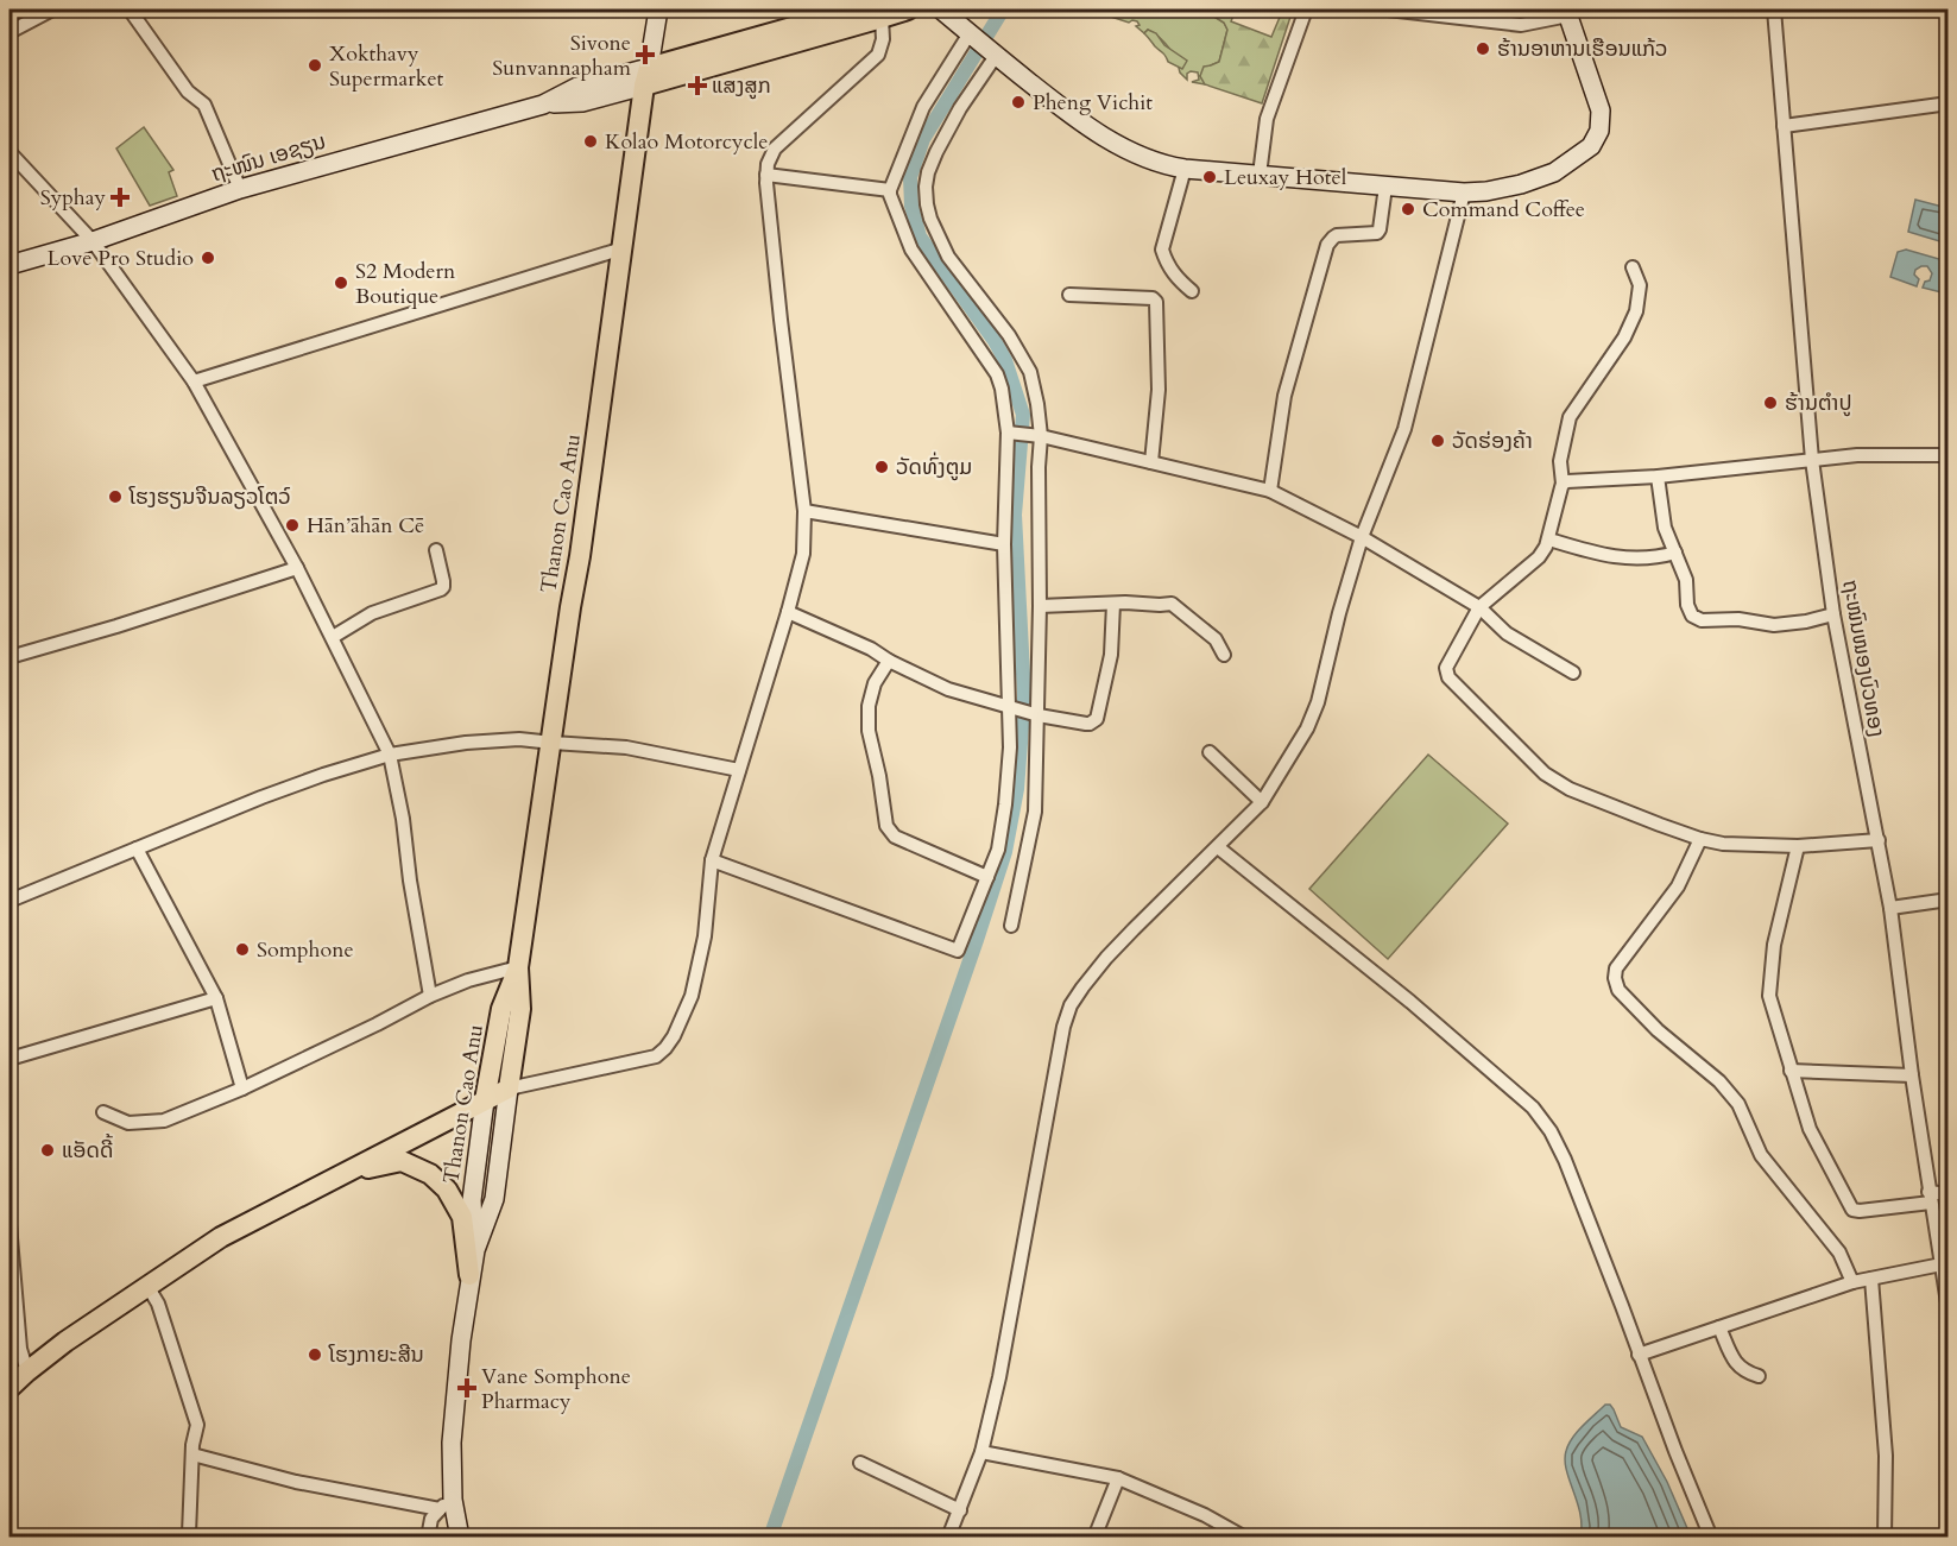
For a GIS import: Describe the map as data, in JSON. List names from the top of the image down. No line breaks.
{"streets":{"main road":["ຖະໜົນ ເອຊຽນ","Thanon Cao Anu"],"street":["ຖະໜົນໜອງບົວທອງ"]},"crossings":[["ຖະໜົນ ເອຊຽນ","Thanon Cao Anu"]],"places":{"other":["ຮ້ານອາຫານເຮືອນແກ້ວ","Xokthavy Supermarket","Pheng Vichit","Kolao Motorcycle","Leuxay Hotel","Command Coffee","Love Pro Studio","S2 Modern Boutique","ຮ້ານຕຳປູ","ວັດຮ່ອງຄ້າ","ວັດທົ່ງຕູມ","ໂຮງຮຽນຈີນລຽວໂຕວ໌","Hān’āhān Cē","Somphone","ແອັດດີ້","ໂຮງກາຍະສີນ"],"health":["Sivone Sunvannapham","ແສງສູກ","Syphay","Vane Somphone Pharmacy"]}}
